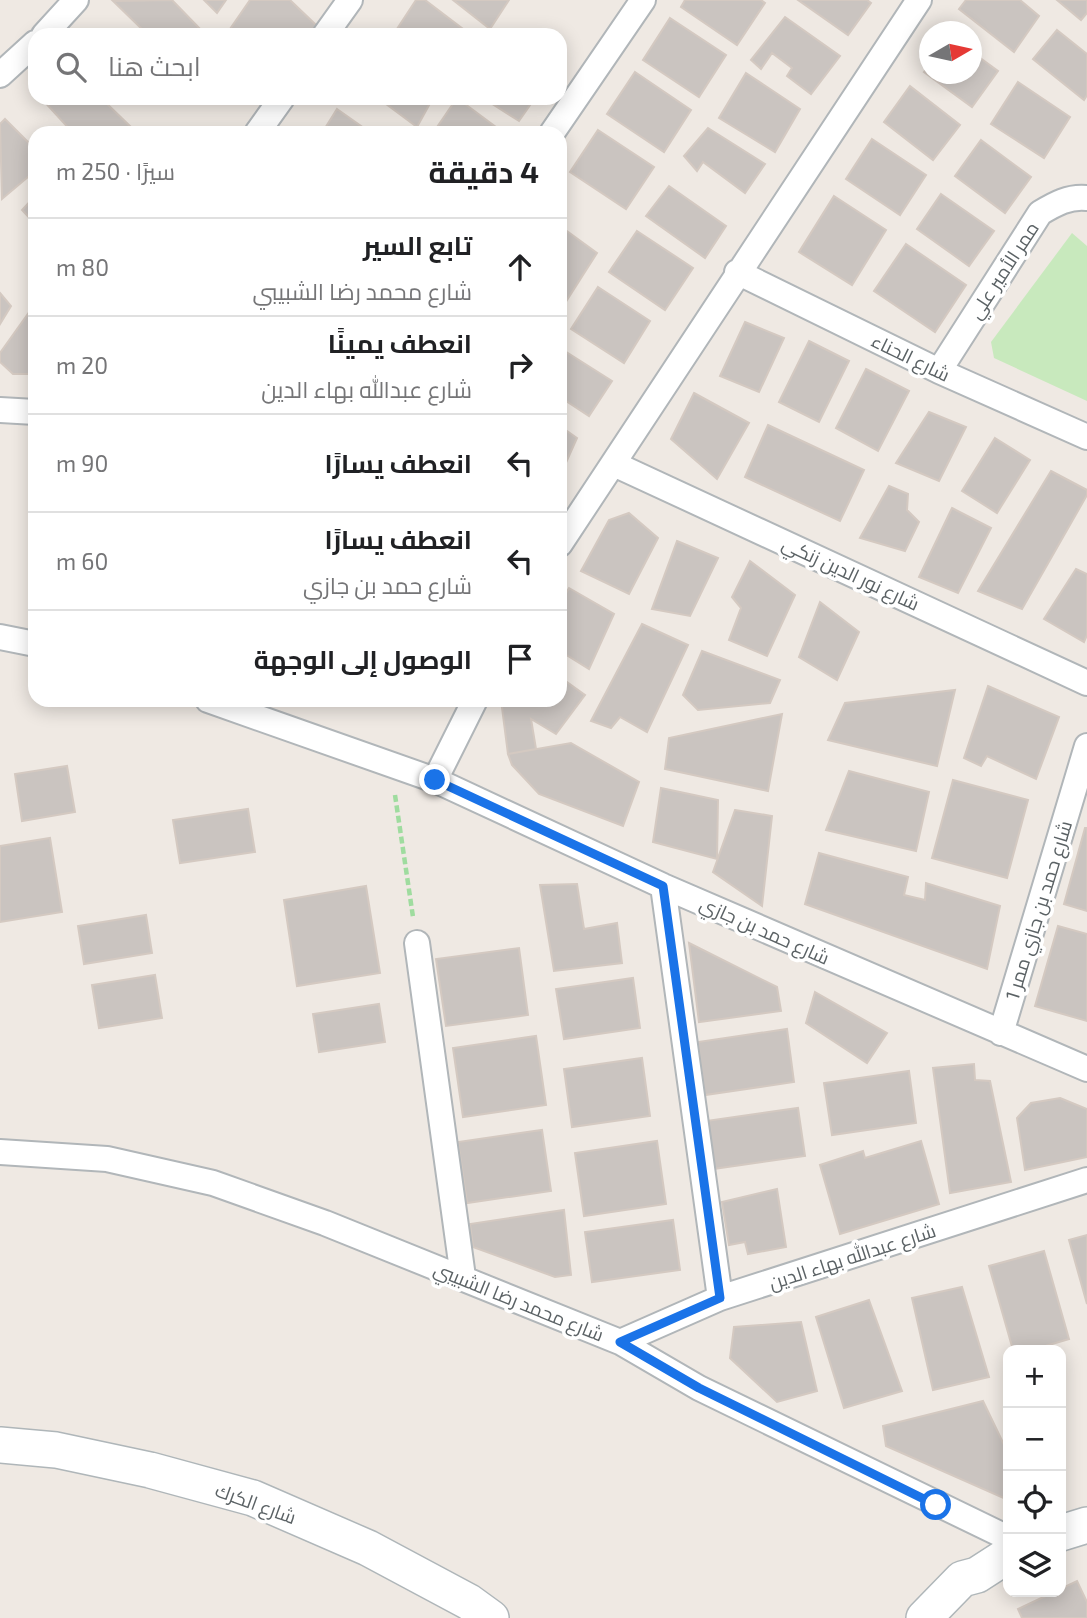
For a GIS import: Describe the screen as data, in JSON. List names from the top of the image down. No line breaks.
{"streets":{"street":["ممر الأمير علي","شارع الحناء","شارع نور الدين زنكي","شارع حمد بن جازي ممر 1","شارع حمد بن جازي","شارع عبدالله بهاء الدين","شارع محمد رضا الشبيبي","شارع الكرك"]},"crossings":[["ممر الأمير علي","شارع الحناء"],["شارع حمد بن جازي ممر 1","شارع حمد بن جازي"],["شارع عبدالله بهاء الدين","شارع محمد رضا الشبيبي"]],"north":"right","page":{"search":"ابحث هنا","heading":["4 دقيقة","سيرًا · 250 m"],"list":[["تابع السير","شارع محمد رضا الشبيبي","80 m"],["انعطف يمينًا","شارع عبدالله بهاء الدين","20 m"],["انعطف يسارًا","90 m"],["انعطف يسارًا","شارع حمد بن جازي","60 m"],"الوصول إلى الوجهة"],"map_buttons":["+","−"]}}
